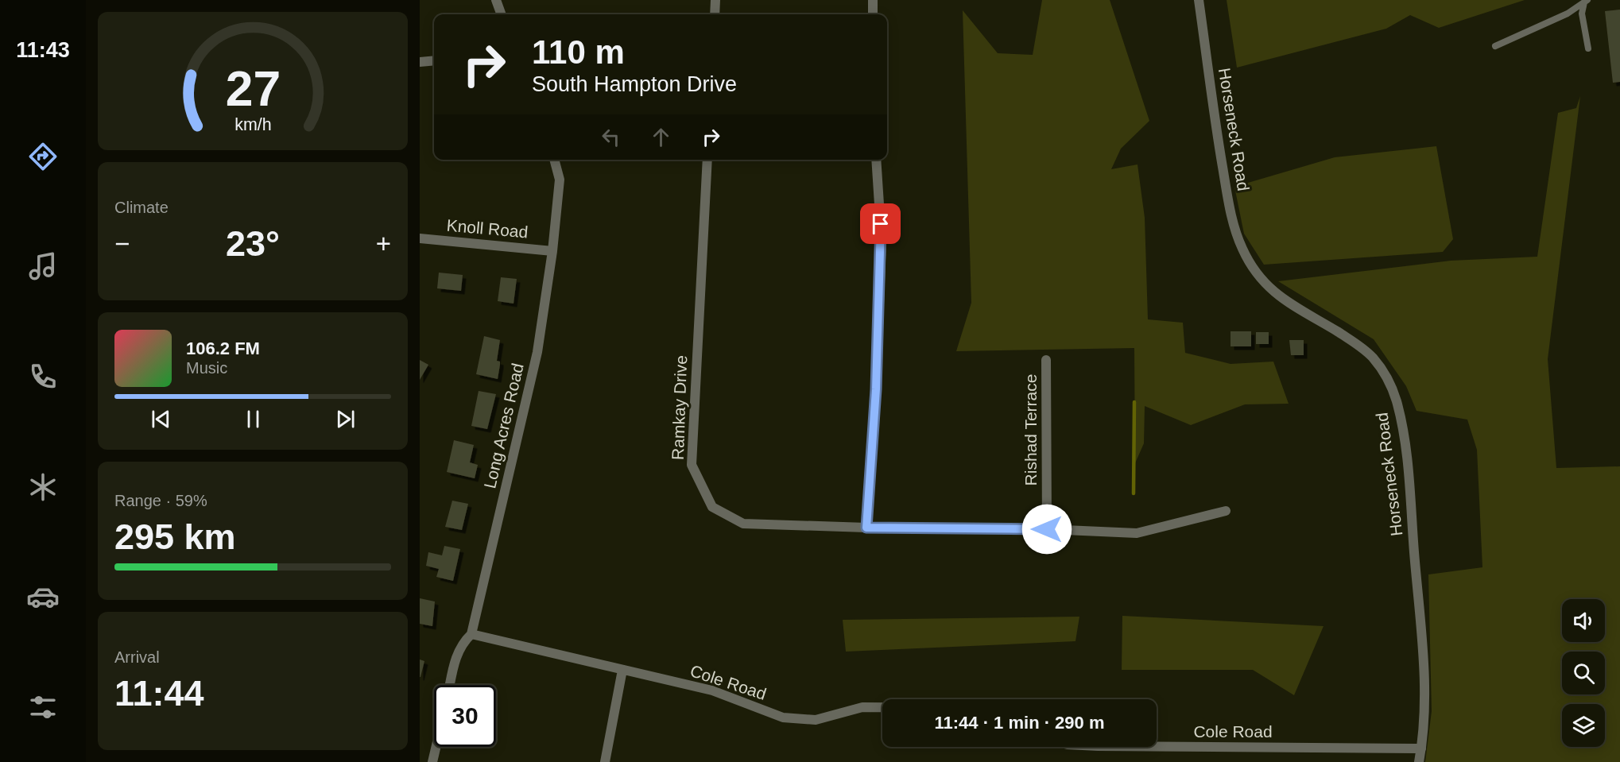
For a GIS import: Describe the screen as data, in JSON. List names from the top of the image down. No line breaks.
{"streets":{"street":["Horseneck Road","Knoll Road","Ramkay Drive","Long Acres Road","Rishad Terrace","Cole Road"]},"crossings":[["Horseneck Road","Cole Road"],["Knoll Road","Long Acres Road"],["Ramkay Drive","Rishad Terrace"],["Long Acres Road","Cole Road"]],"page":{"tabs":"11:43","turn":["110 m","South Hampton Drive"],"tile":["Climate",["Range · 59%","295 km"],["Arrival","11:44"]],"heat":["−","23°","+"],"song":["106.2 FM","Music"],"limit":"30","trip":"11:44 · 1 min · 290 m","gauge":["27","km/h"]}}
